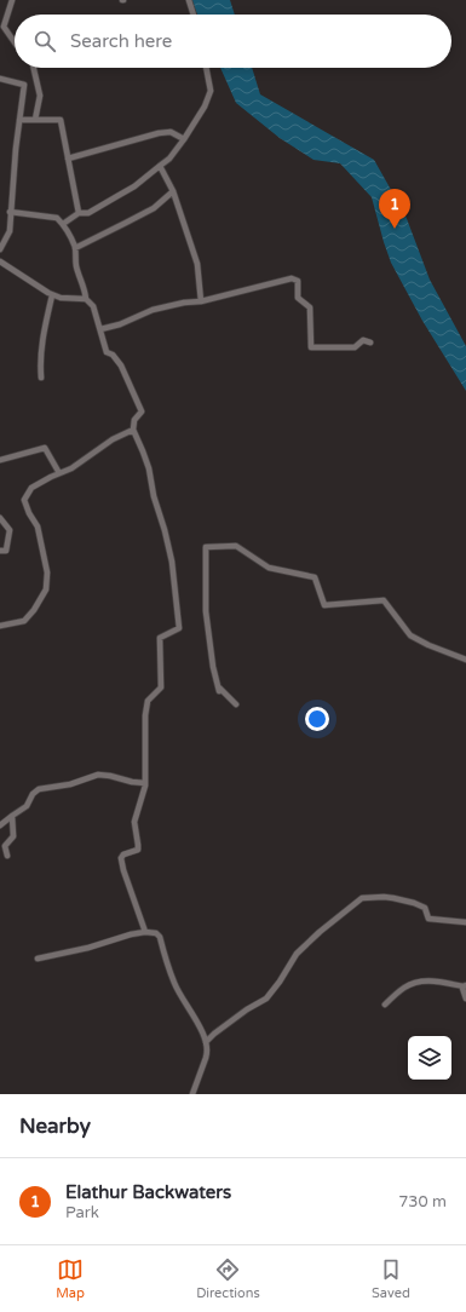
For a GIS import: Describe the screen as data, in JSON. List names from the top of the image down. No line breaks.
{"page":{"search":"Search here","pins":"1","heading":"Nearby","list":[{"mark":"1","name":"Elathur Backwaters","note":"Park","value":"730 m"}],"nav":["Map","Directions","Saved"]}}
